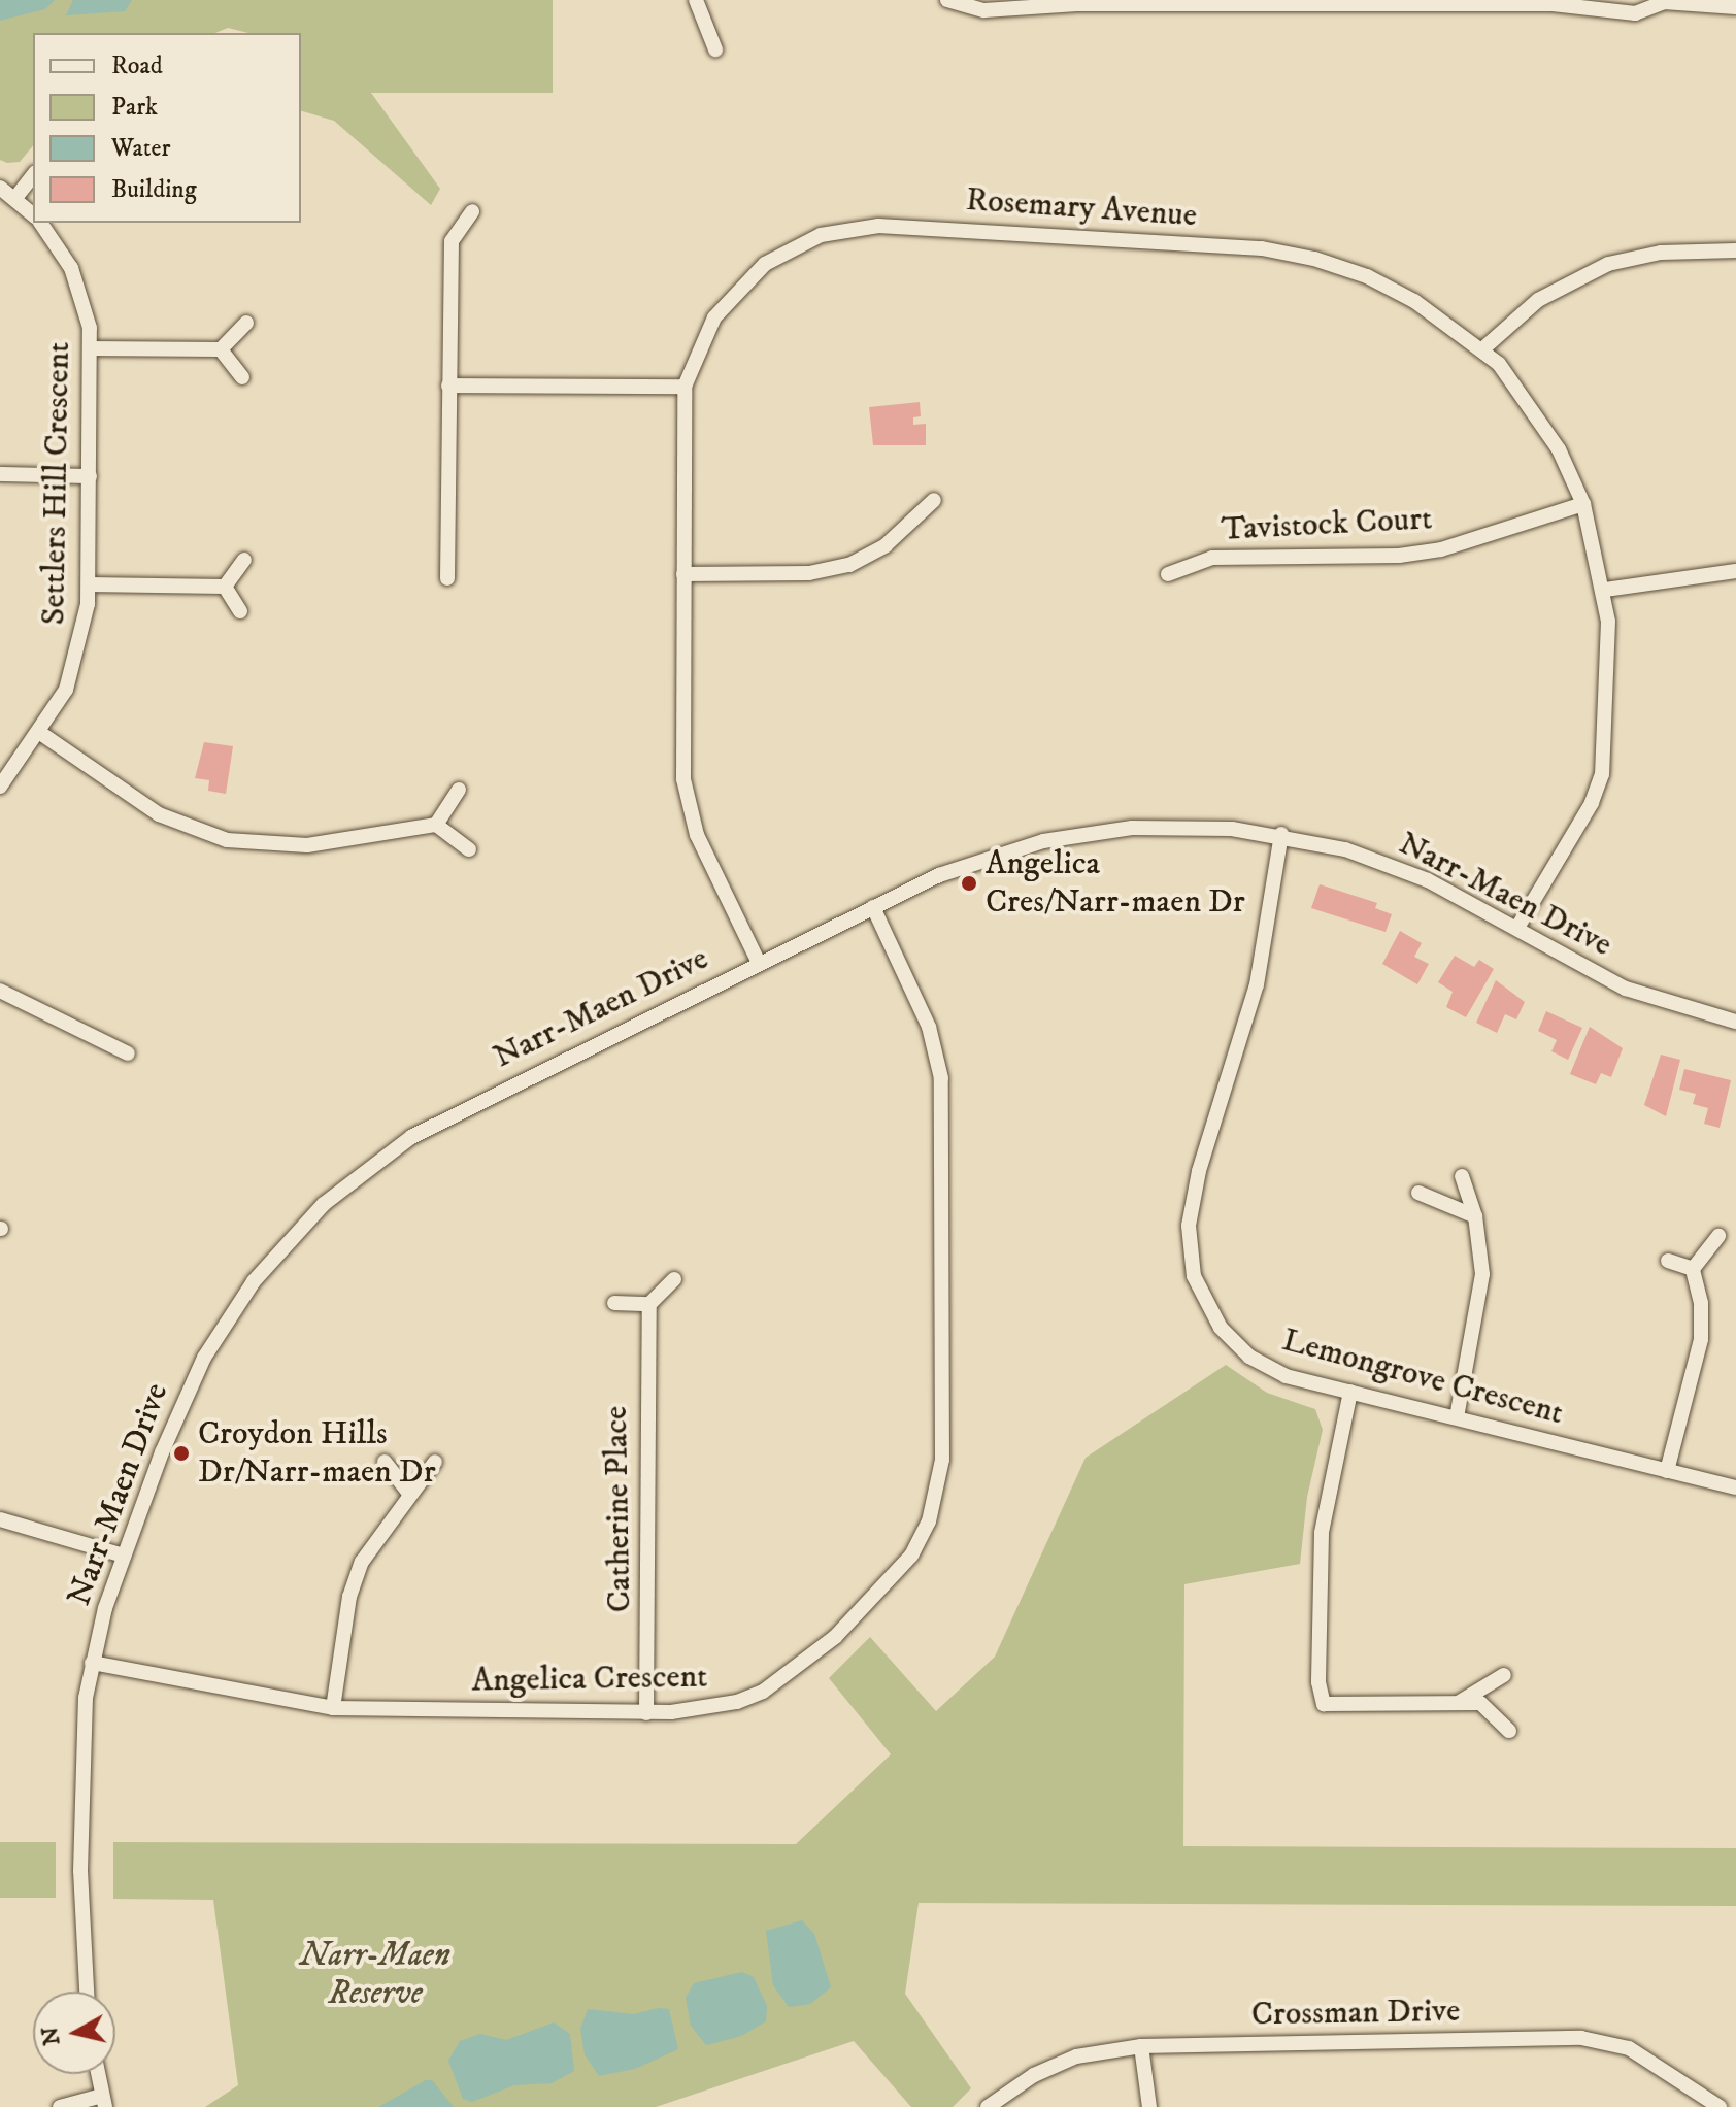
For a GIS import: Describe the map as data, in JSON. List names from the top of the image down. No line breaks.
{"streets":{"street":["Rosemary Avenue","Settlers Hill Crescent","Tavistock Court","Narr-Maen Drive","Lemongrove Crescent","Catherine Place","Angelica Crescent","Crossman Drive"]},"crossings":[["Rosemary Avenue","Tavistock Court"],["Rosemary Avenue","Narr-Maen Drive"],["Narr-Maen Drive","Lemongrove Crescent"],["Narr-Maen Drive","Angelica Crescent"],["Catherine Place","Angelica Crescent"]],"parks":["Narr-Maen Reserve"],"places":["Angelica Cres/Narr-maen Dr","Croydon Hills Dr/Narr-maen Dr"],"legend":["Road","Park","Water","Building"],"north":"left"}
